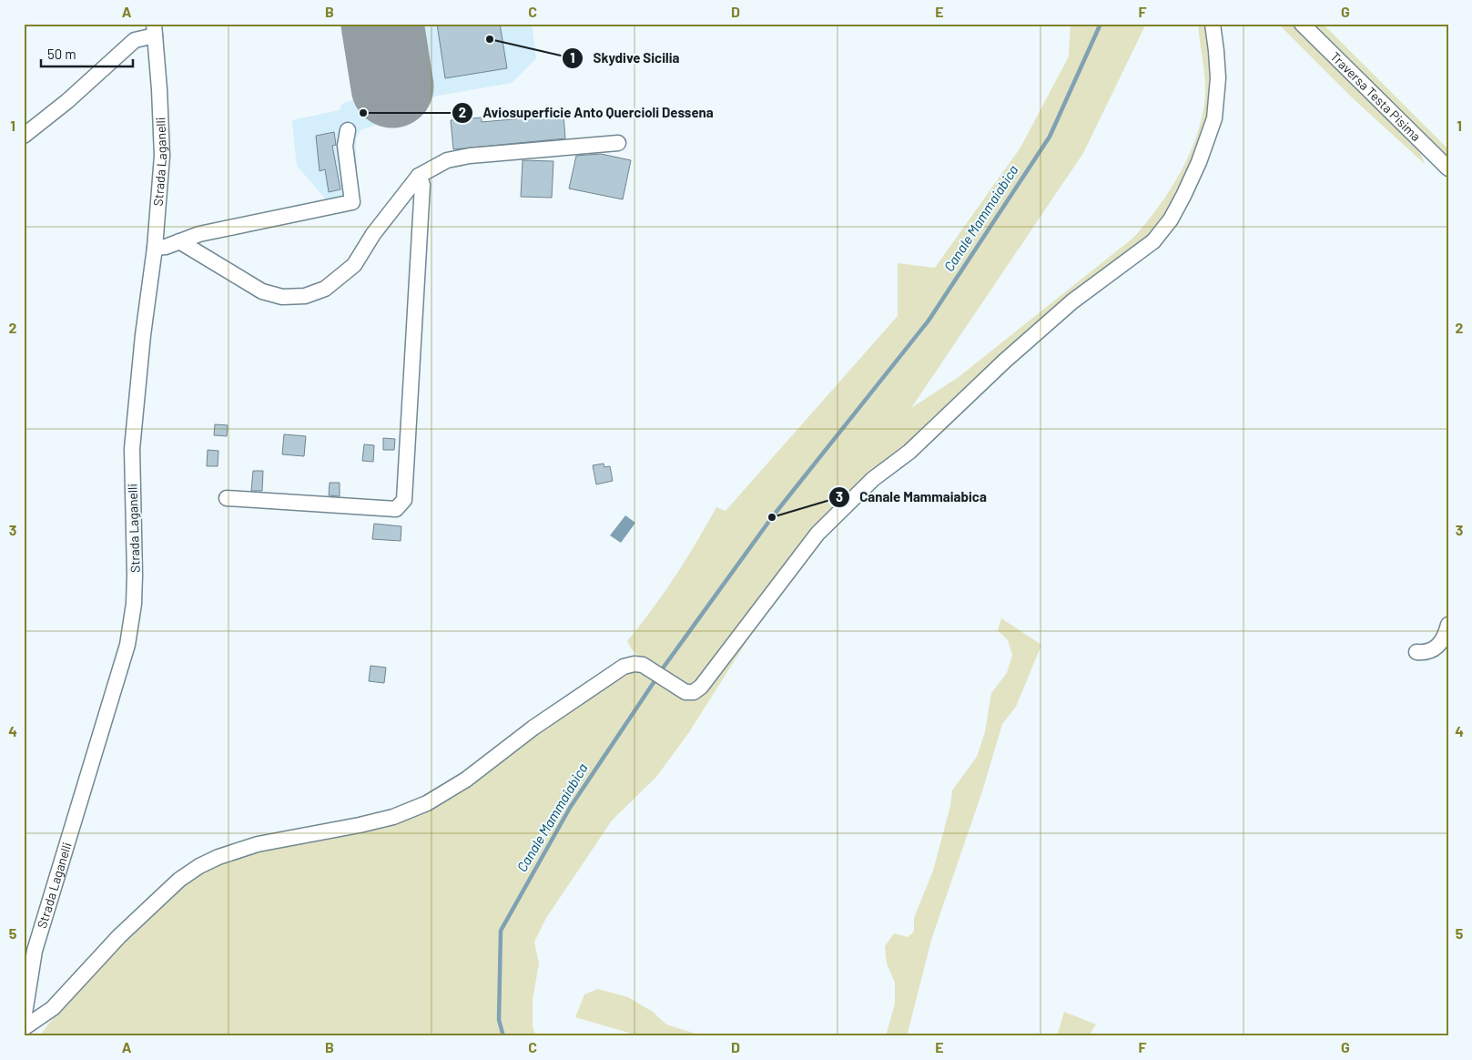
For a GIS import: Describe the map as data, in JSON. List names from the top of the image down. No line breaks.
{"streets":{"street":["Traversa Testa Pisima","Strada Laganelli"]},"water":["Canale Mammaiabica"],"places":["Skydive Sicilia","Aviosuperficie Anto Quercioli Dessena","Canale Mammaiabica"],"scale_bar":"50 m","grid":{"columns":["A","B","C","D","E","F","G"],"rows":["1","2","3","4","5"]}}
